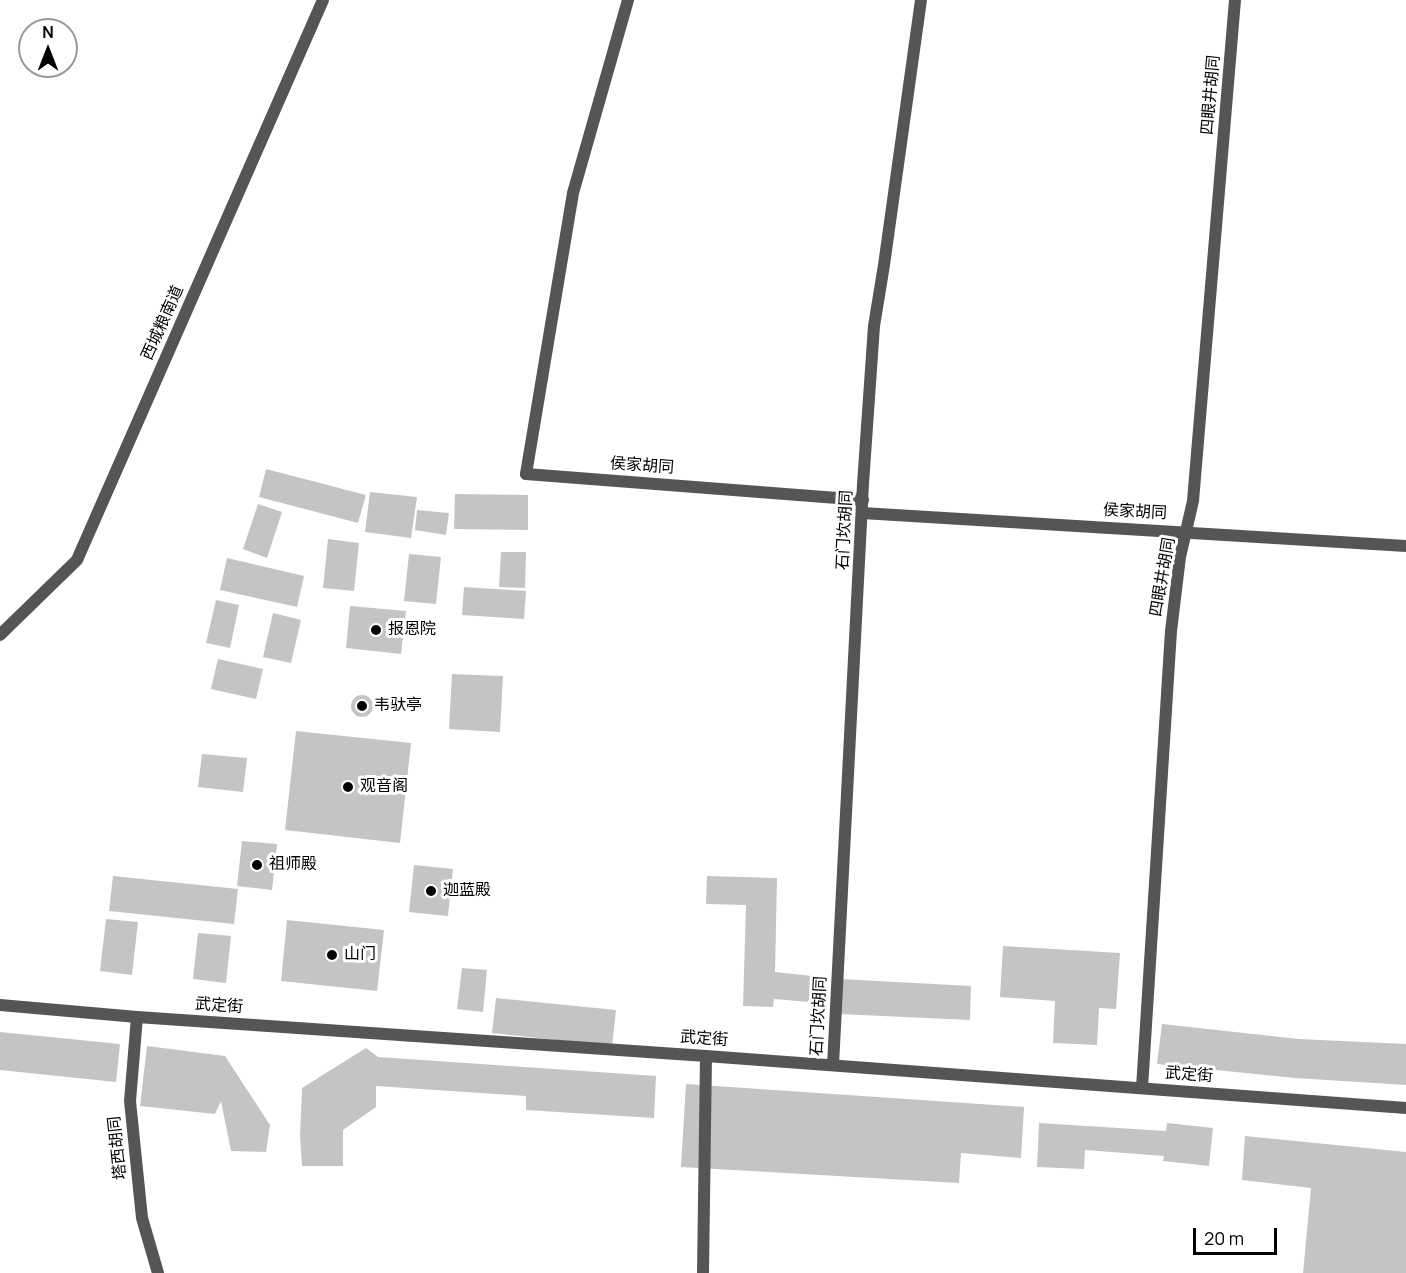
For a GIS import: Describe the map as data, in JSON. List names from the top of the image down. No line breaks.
{"streets":{"street":["四眼井胡同","西城粮南道","侯家胡同","石门坎胡同","武定街","塔西胡同"]},"crossings":[["四眼井胡同","侯家胡同"],["四眼井胡同","武定街"],["侯家胡同","石门坎胡同"],["石门坎胡同","武定街"],["武定街","塔西胡同"]],"places":["报恩院","韦驮亭","观音阁","祖师殿","迦蓝殿","山门"],"scale_bar":"20 m","north":"top"}
